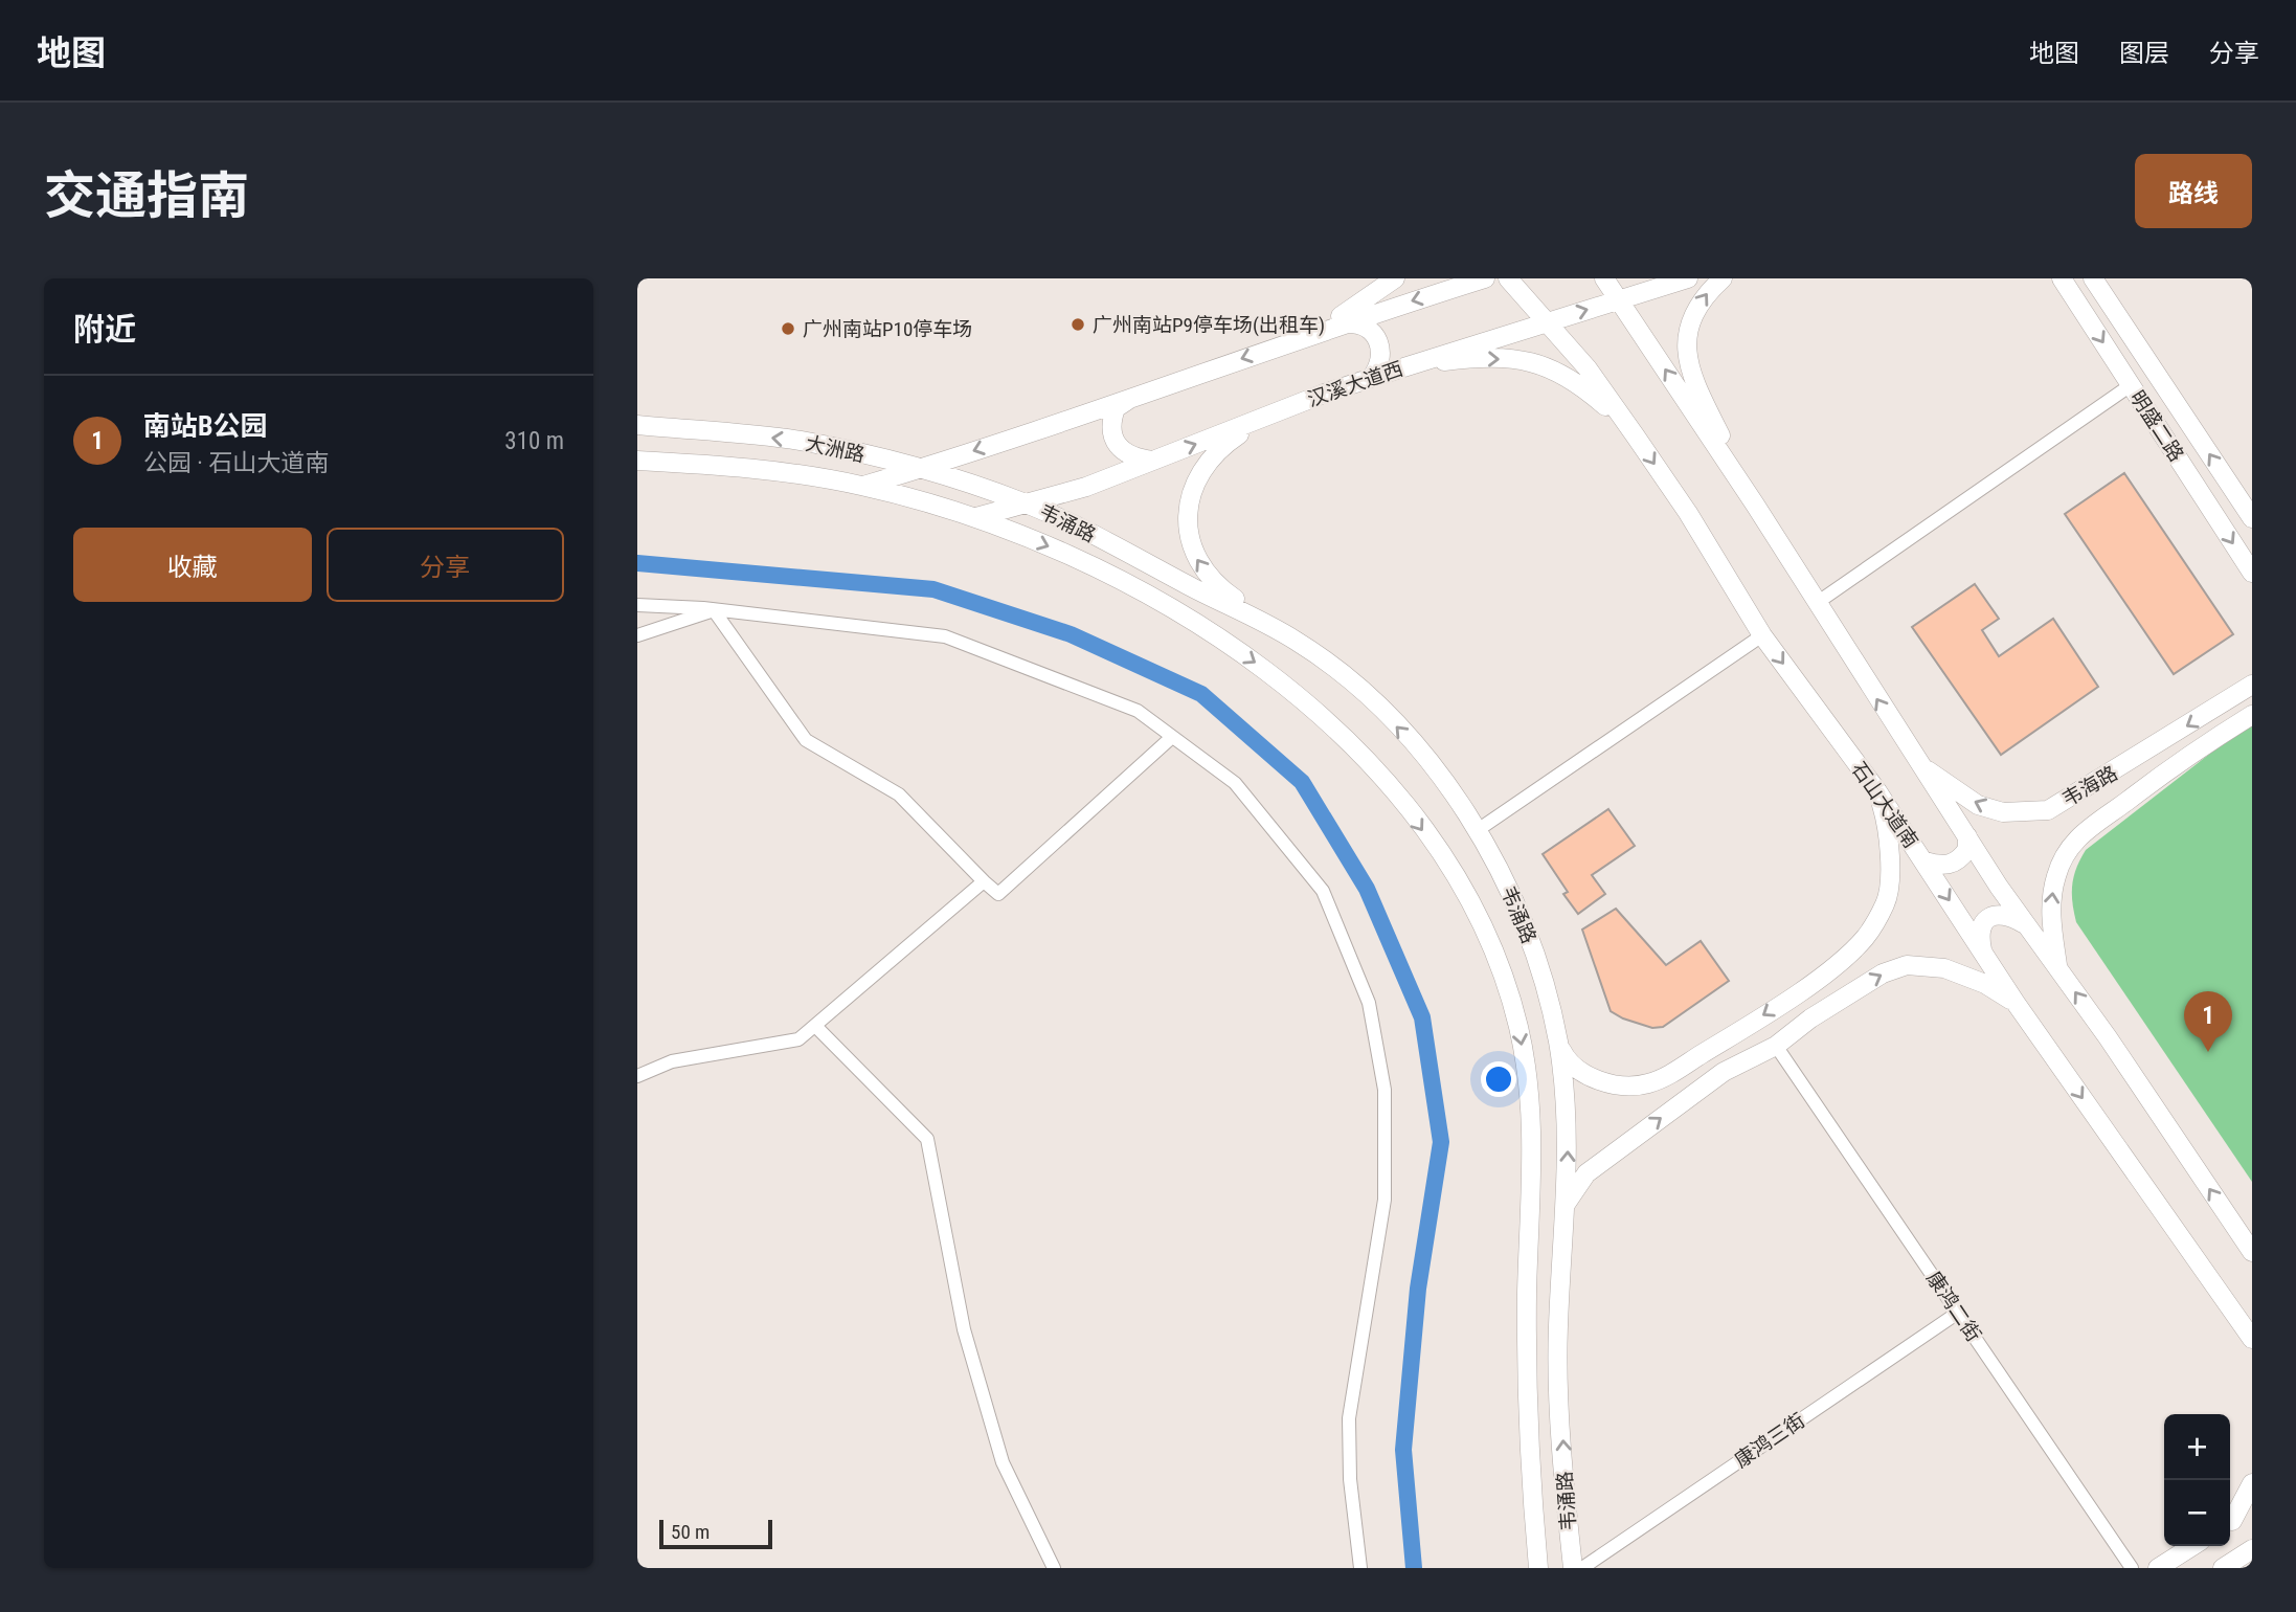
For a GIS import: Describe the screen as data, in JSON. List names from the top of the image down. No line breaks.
{"streets":{"main road":["汉溪大道西","明盛二路","大洲路","韦涌路","韦海路","石山大道南"],"street":["康鸿二街","康鸿三街"]},"crossings":[["汉溪大道西","大洲路"],["汉溪大道西","韦涌路"],["汉溪大道西","石山大道南"],["大洲路","韦涌路"],["康鸿二街","康鸿三街"]],"places":["广州南站P9停车场(出租车)","广州南站P10停车场"],"scale_bar":"50 m","page":{"header":"地图","nav":["地图","图层","分享"],"title":"交通指南","buttons":["路线",["收藏","分享"]],"heading":"附近","list":[{"mark":"1","name":"南站B公园","note":"公园 · 石山大道南","value":"310 m"}],"pins":"1","map_buttons":["+","−"],"scale":"50 m"}}
